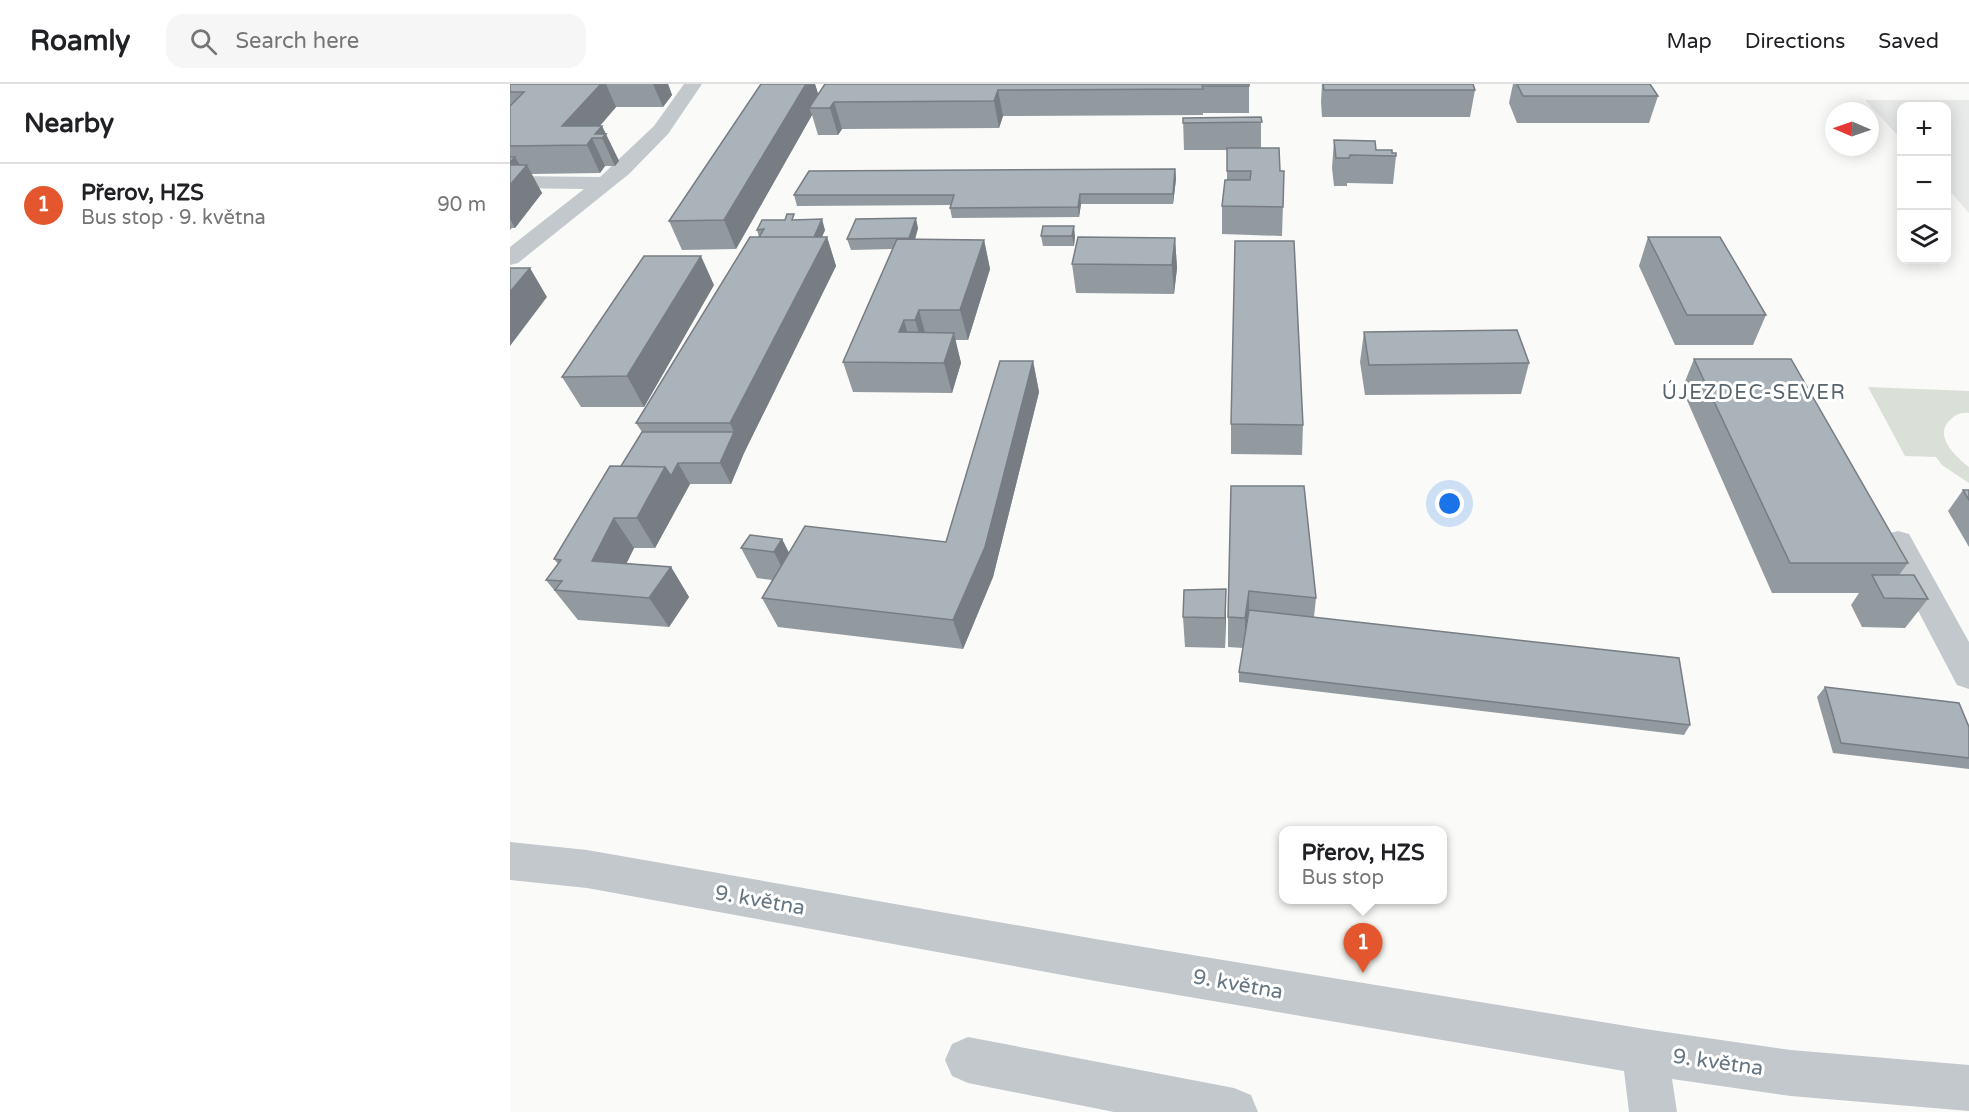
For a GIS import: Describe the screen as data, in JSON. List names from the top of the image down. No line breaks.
{"streets":{"street":["9. května"]},"districts":["ÚJEZDEC-SEVER"],"north":"left","page":{"header":"Roamly","search":"Search here","nav":["Map","Directions","Saved"],"heading":"Nearby","map_buttons":["+","−"],"list":[{"mark":"1","name":"Přerov, HZS","note":"Bus stop · 9. května","value":"90 m"}],"popup":["Přerov, HZS","Bus stop"],"pins":"1"}}
